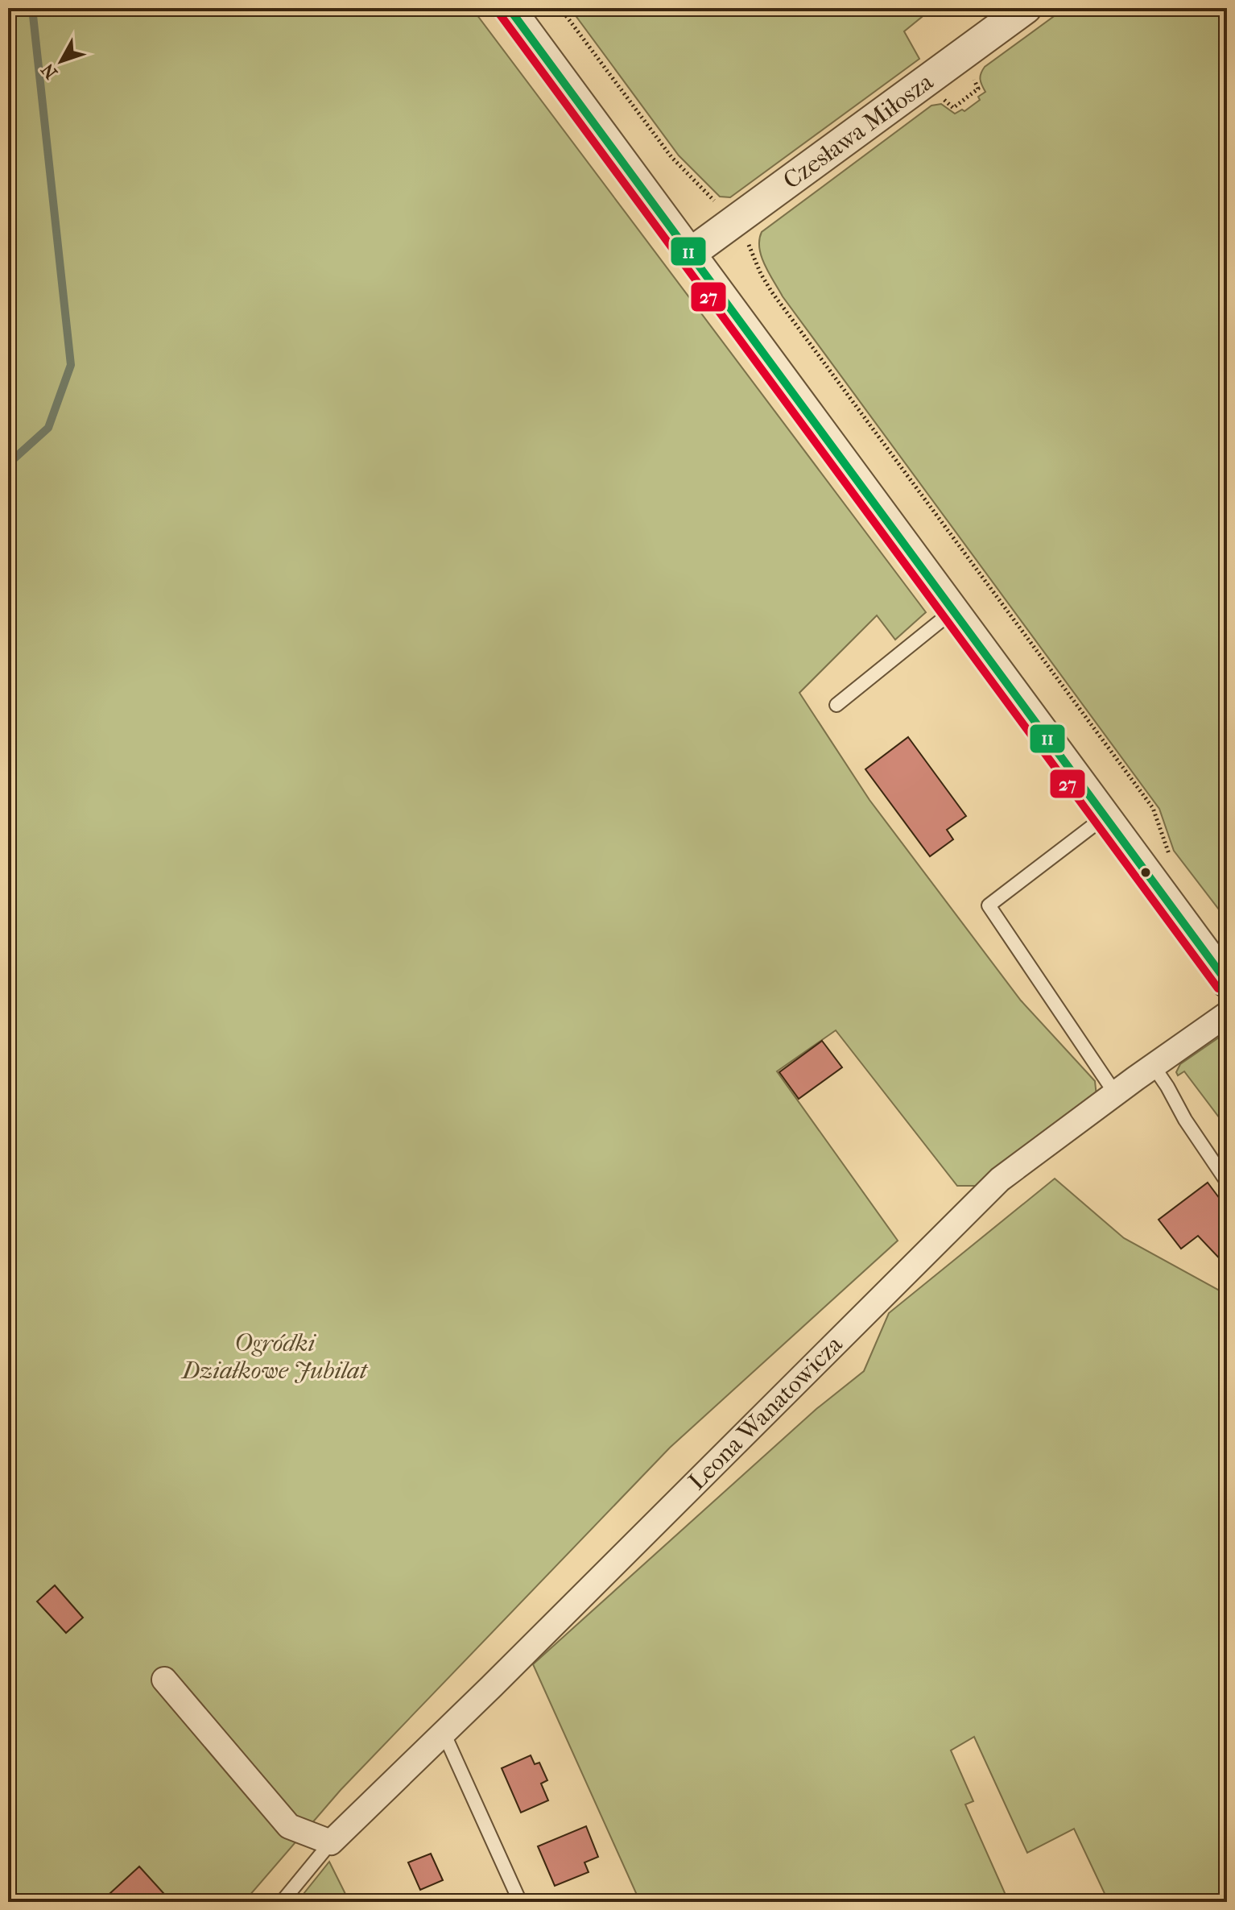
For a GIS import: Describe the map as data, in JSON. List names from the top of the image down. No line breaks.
{"streets":{"street":["Czesława Miłosza","Leona Wanatowicza"]},"parks":["Ogródki Działkowe Jubilat"],"lines":["transit line 11","transit line 27"],"north":"bottom left"}
